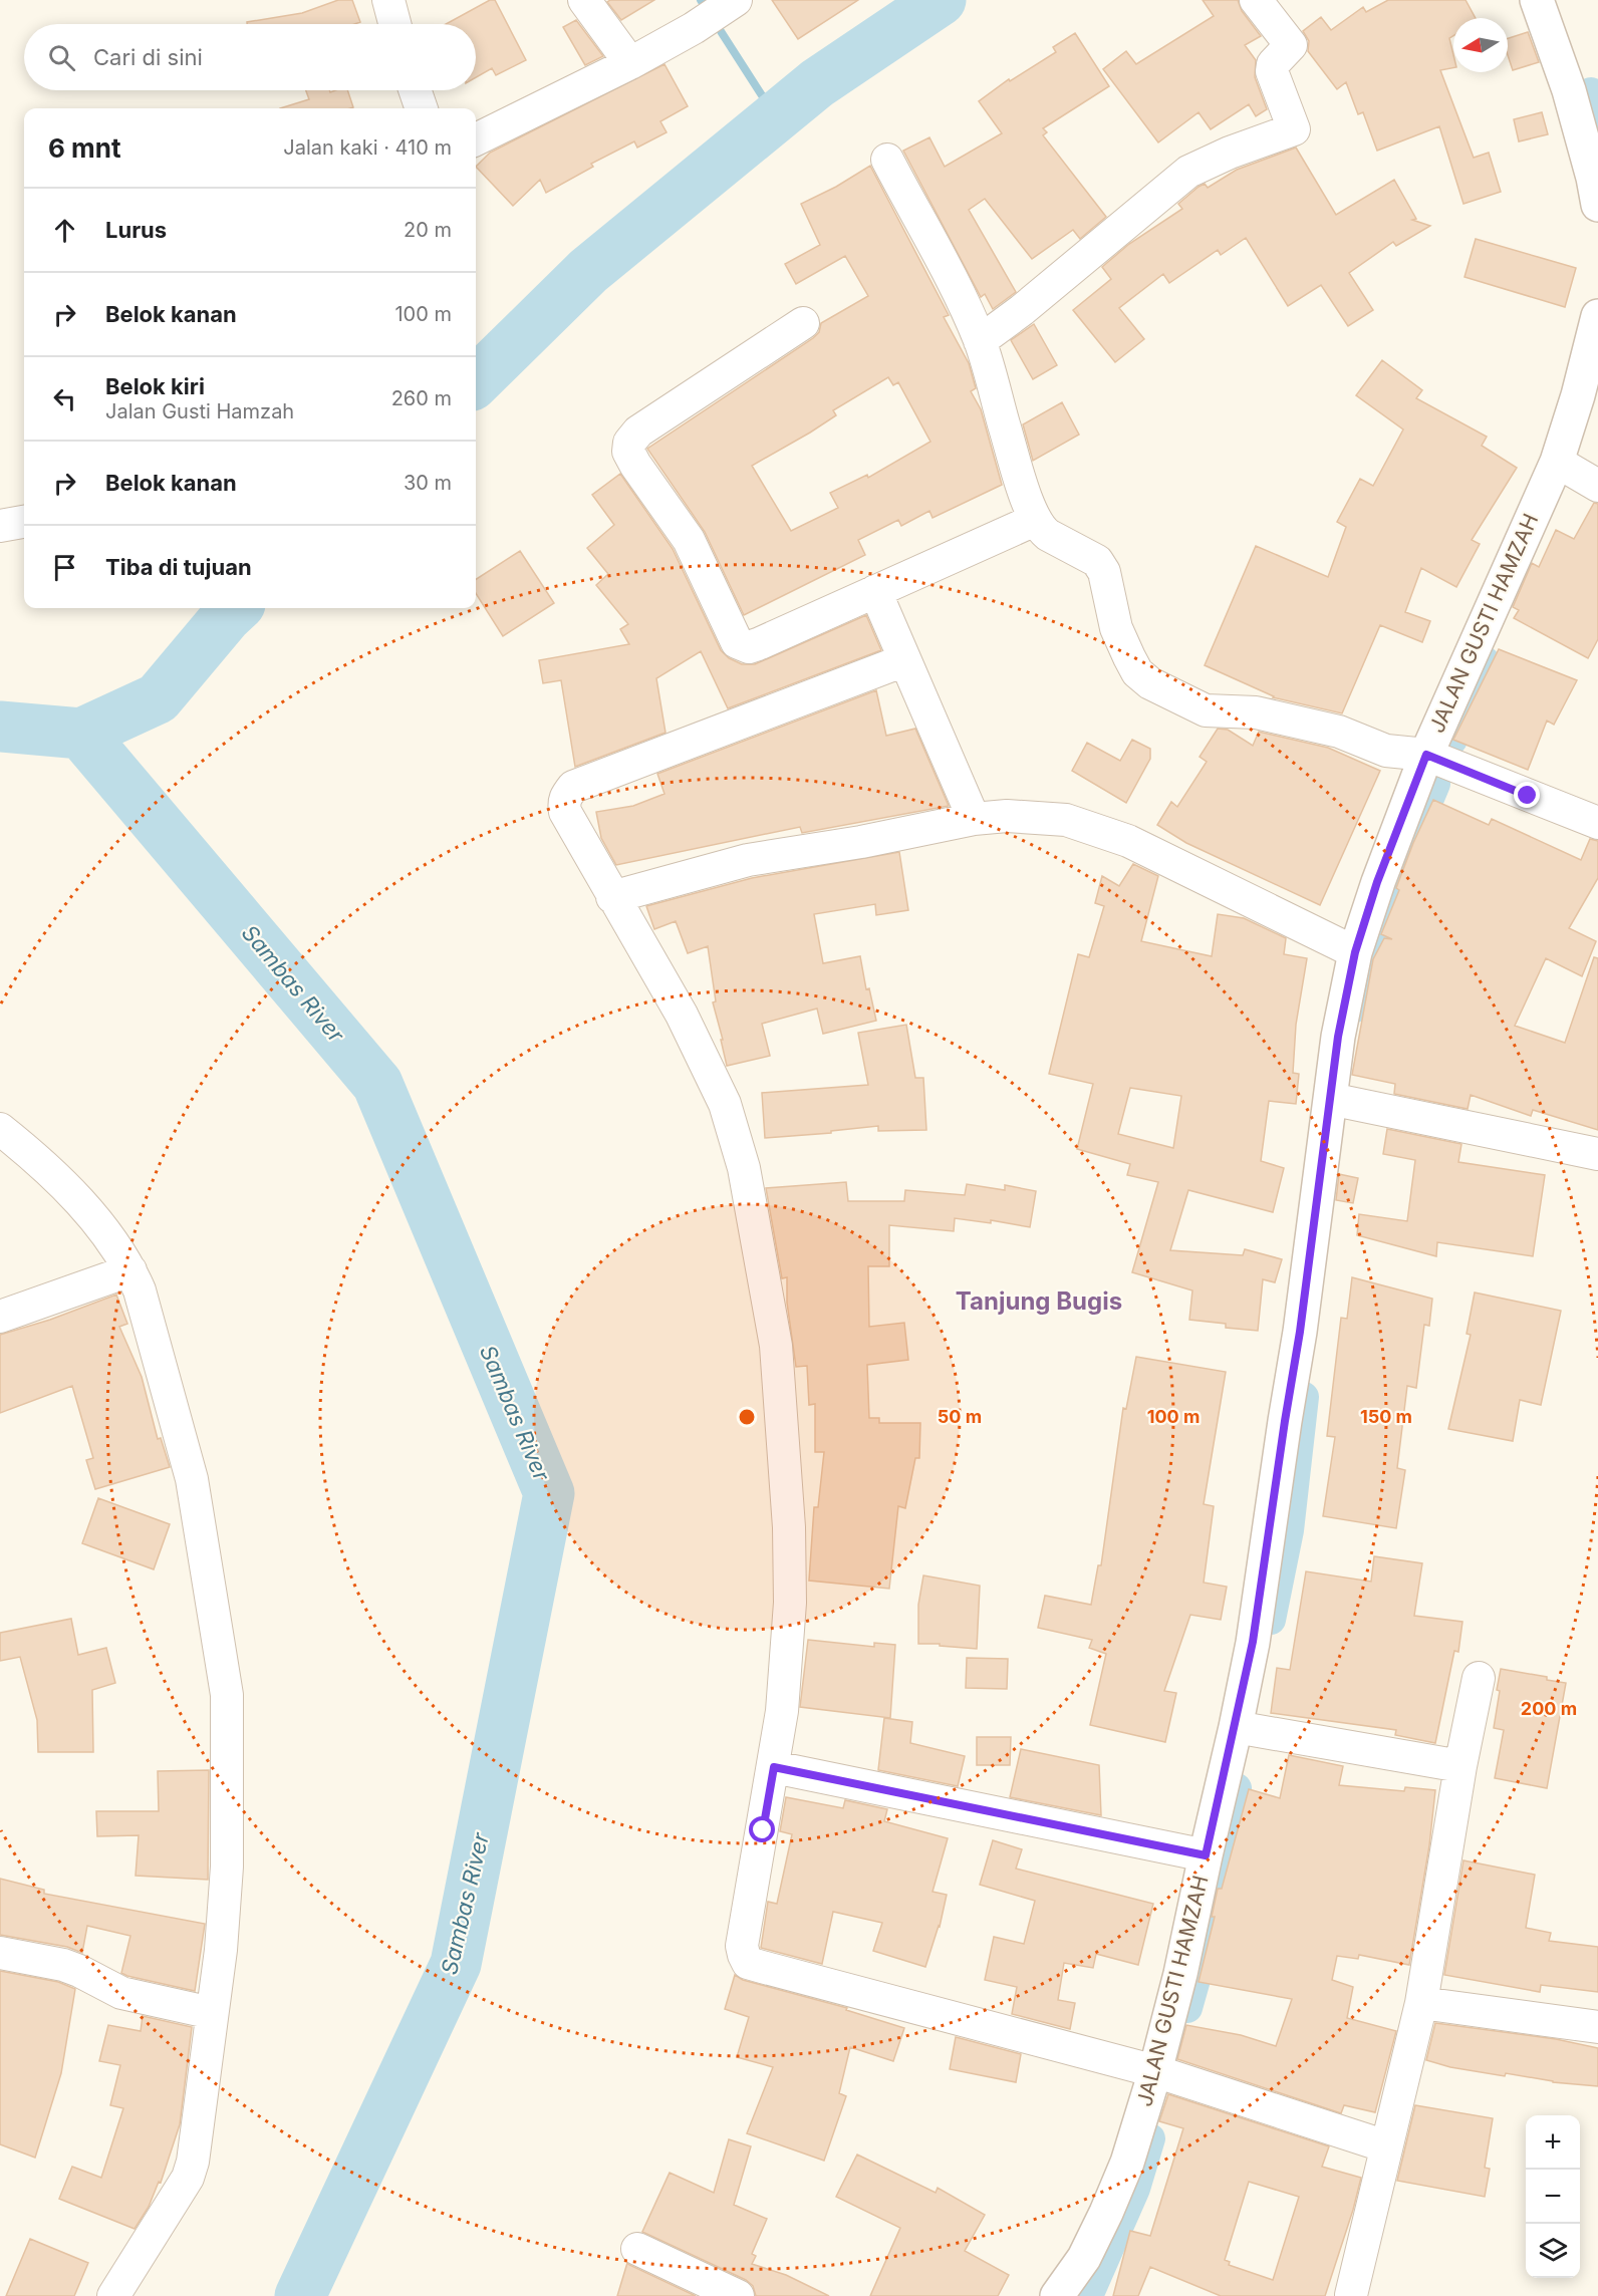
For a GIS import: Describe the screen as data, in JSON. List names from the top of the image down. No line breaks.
{"streets":{"street":["JALAN GUSTI HAMZAH"]},"districts":["Tanjung Bugis"],"water":["Sambas River"],"north":"left","page":{"search":"Cari di sini","heading":["6 mnt","Jalan kaki · 410 m"],"list":[["Lurus","20 m"],["Belok kanan","100 m"],["Belok kiri","Jalan Gusti Hamzah","260 m"],["Belok kanan","30 m"],"Tiba di tujuan"],"map_buttons":["+","−"]},"rings":["50 m","100 m","150 m","200 m"]}
